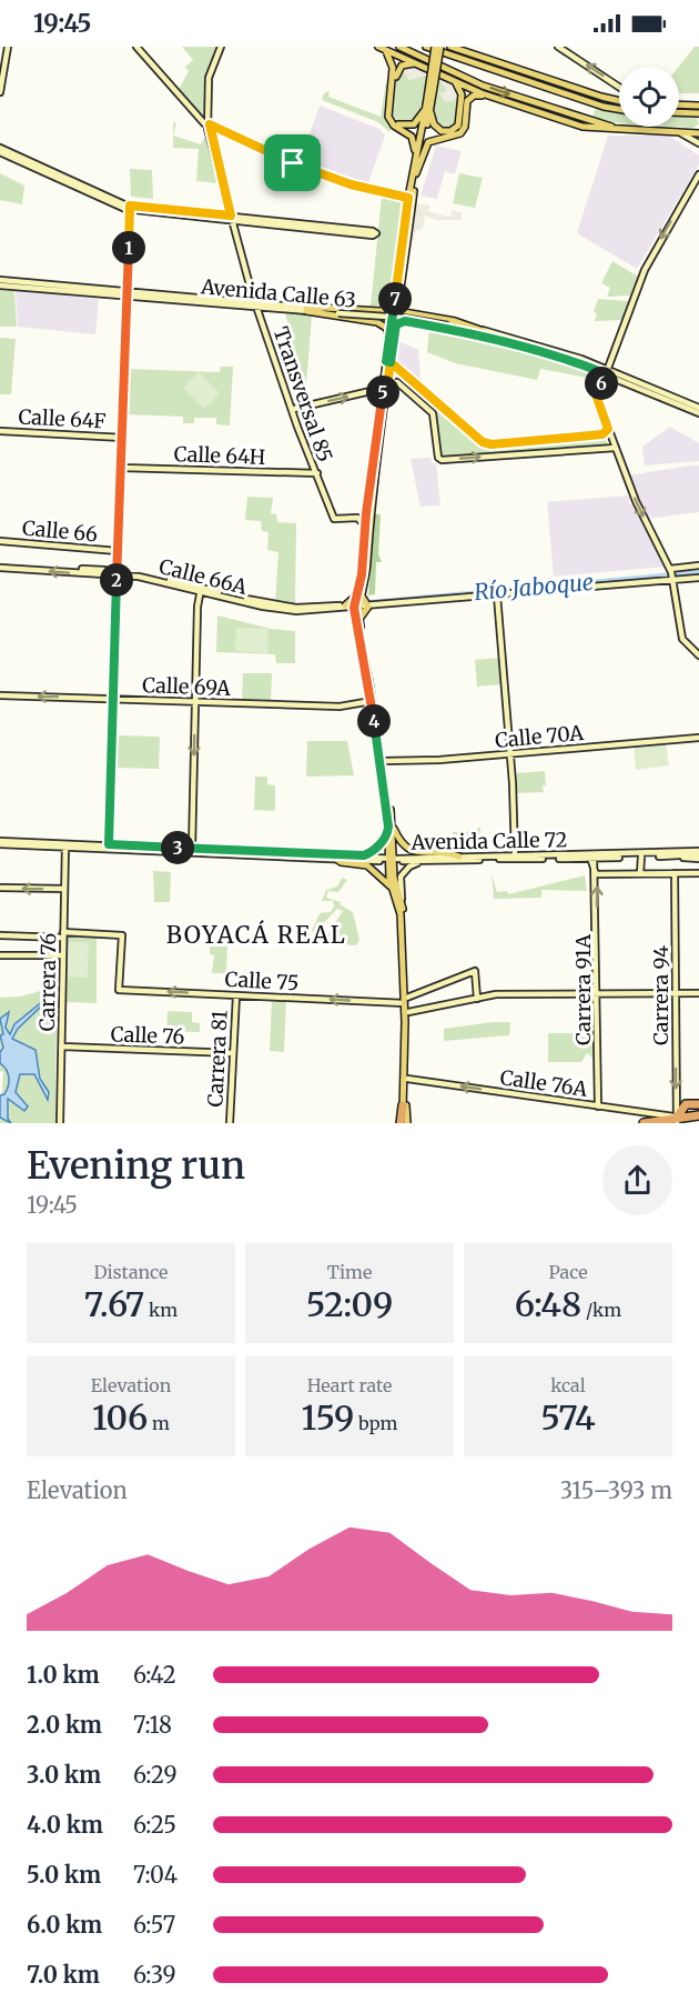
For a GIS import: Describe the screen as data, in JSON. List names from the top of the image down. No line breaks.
{"streets":{"street":["Avenida Calle 63","Transversal 85","Calle 64F","Calle 64H","Calle 66","Calle 66A","Calle 69A","Calle 70A","Avenida Calle 72","Calle 75","Carrera 76","Carrera 91A","Carrera 94","Calle 76","Carrera 81","Calle 76A"]},"crossings":[["Avenida Calle 63","Transversal 85"],["Transversal 85","Calle 64H"],["Avenida Calle 72","Carrera 76"],["Avenida Calle 72","Carrera 91A"],["Calle 75","Carrera 76"],["Calle 75","Carrera 81"],["Carrera 76","Calle 76"],["Carrera 91A","Calle 76A"],["Carrera 94","Calle 76A"],["Calle 76","Carrera 81"]],"one_way":["Calle 75","Carrera 91A","Carrera 94","Calle 76A"],"districts":["BOYACÁ REAL"],"water":["Río Jaboque"],"page":{"status":"19:45","pins":["1","7","6","5","2","4","3"],"heading":["Evening run","19:45"],"stats":[["Distance","7.67 km"],["Time","52:09"],["Pace","6:48 /km"],["Elevation","106 m"],["Heart rate","159 bpm"],["kcal","574"]],"chart":["Elevation","315–393 m"],"list":[{"name":"1.0 km","note":"6:42"},{"name":"2.0 km","note":"7:18"},{"name":"3.0 km","note":"6:29"},{"name":"4.0 km","note":"6:25"},{"name":"5.0 km","note":"7:04"},{"name":"6.0 km","note":"6:57"},{"name":"7.0 km","note":"6:39"}]}}
